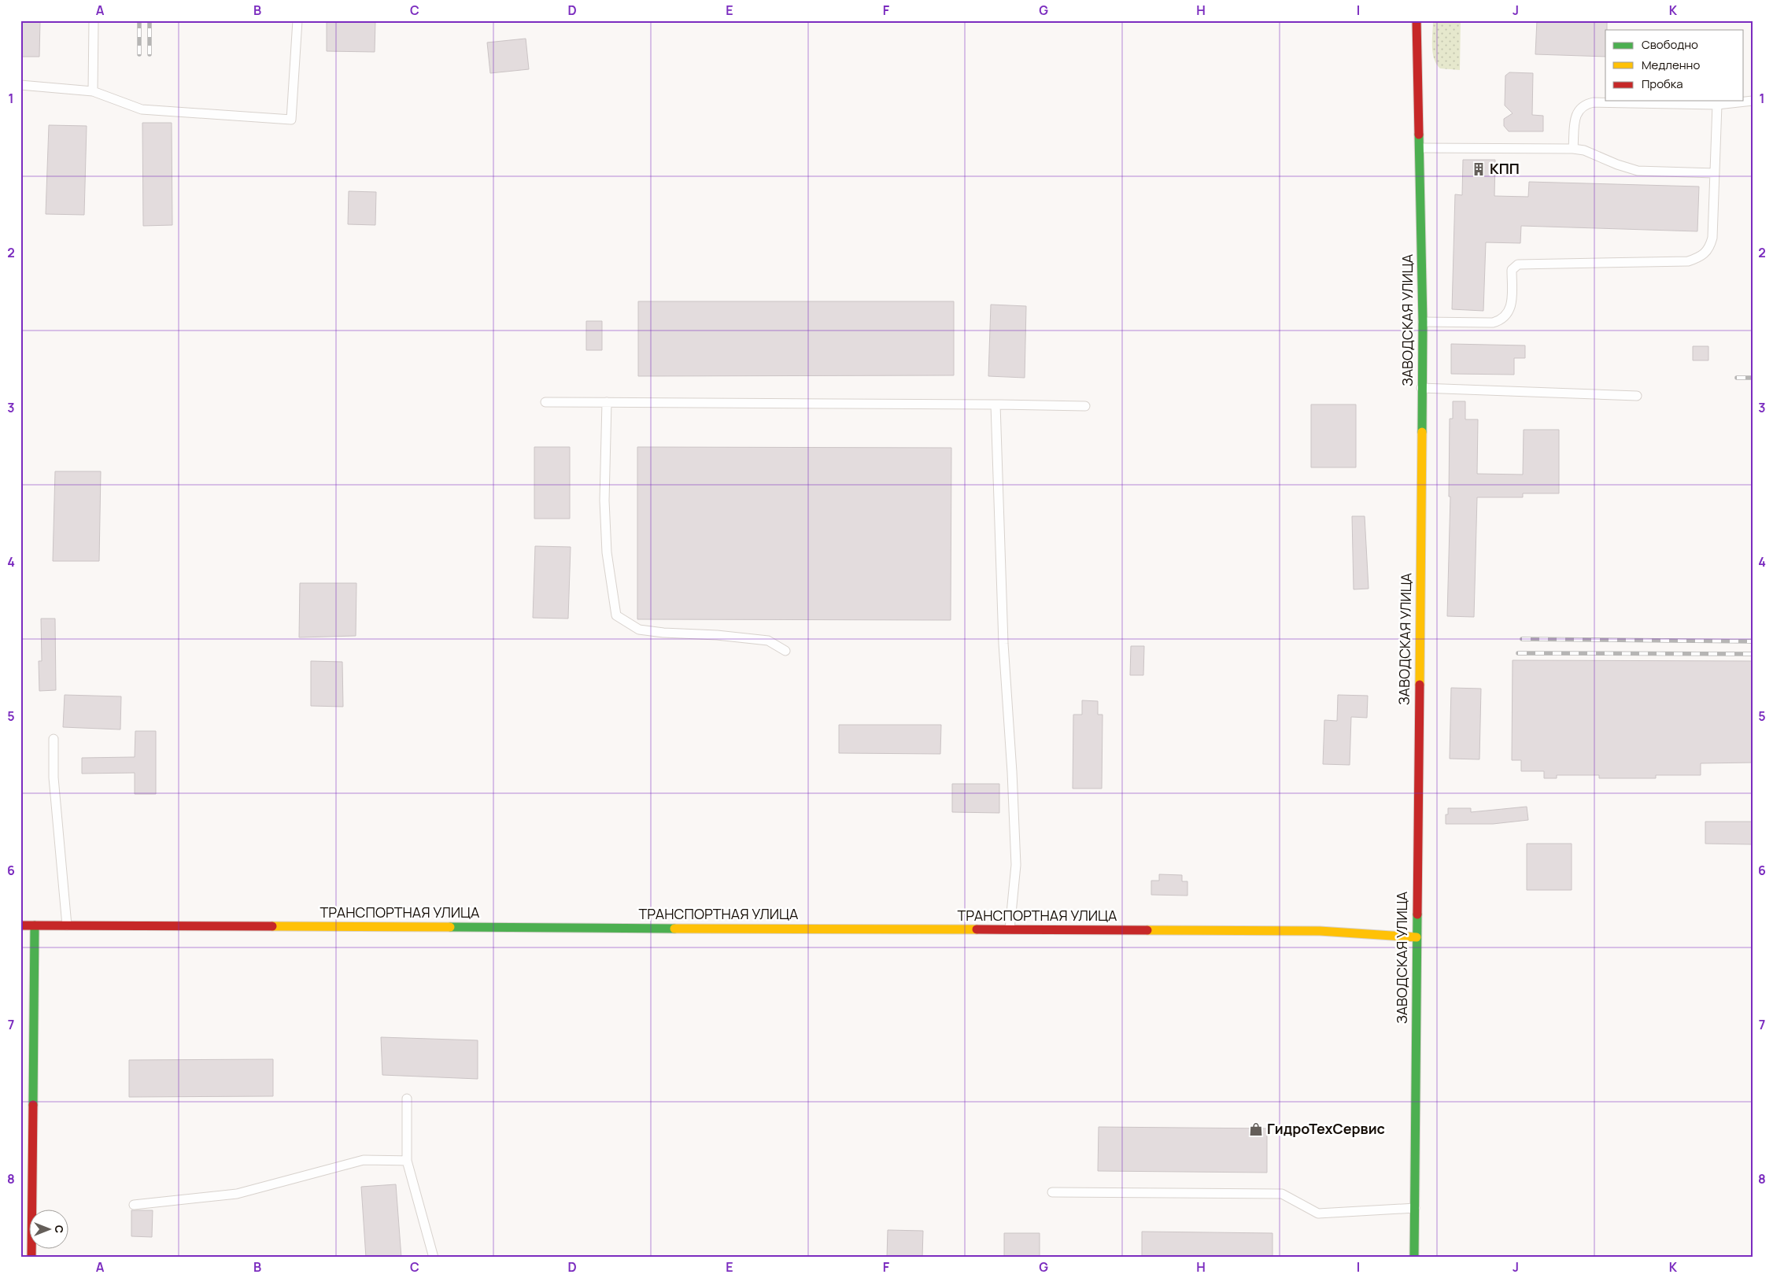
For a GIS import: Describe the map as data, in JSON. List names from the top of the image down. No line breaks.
{"streets":{"street":["ЗАВОДСКАЯ УЛИЦА","ТРАНСПОРТНАЯ УЛИЦА"]},"crossings":[["ЗАВОДСКАЯ УЛИЦА","ТРАНСПОРТНАЯ УЛИЦА"]],"places":{"building":["КПП"],"shop":["ГидроТехСервис"]},"legend":["Свободно","Медленно","Пробка"],"north":"right","grid":{"columns":["A","B","C","D","E","F","G","H","I","J","K"],"rows":["1","2","3","4","5","6","7","8"]}}
